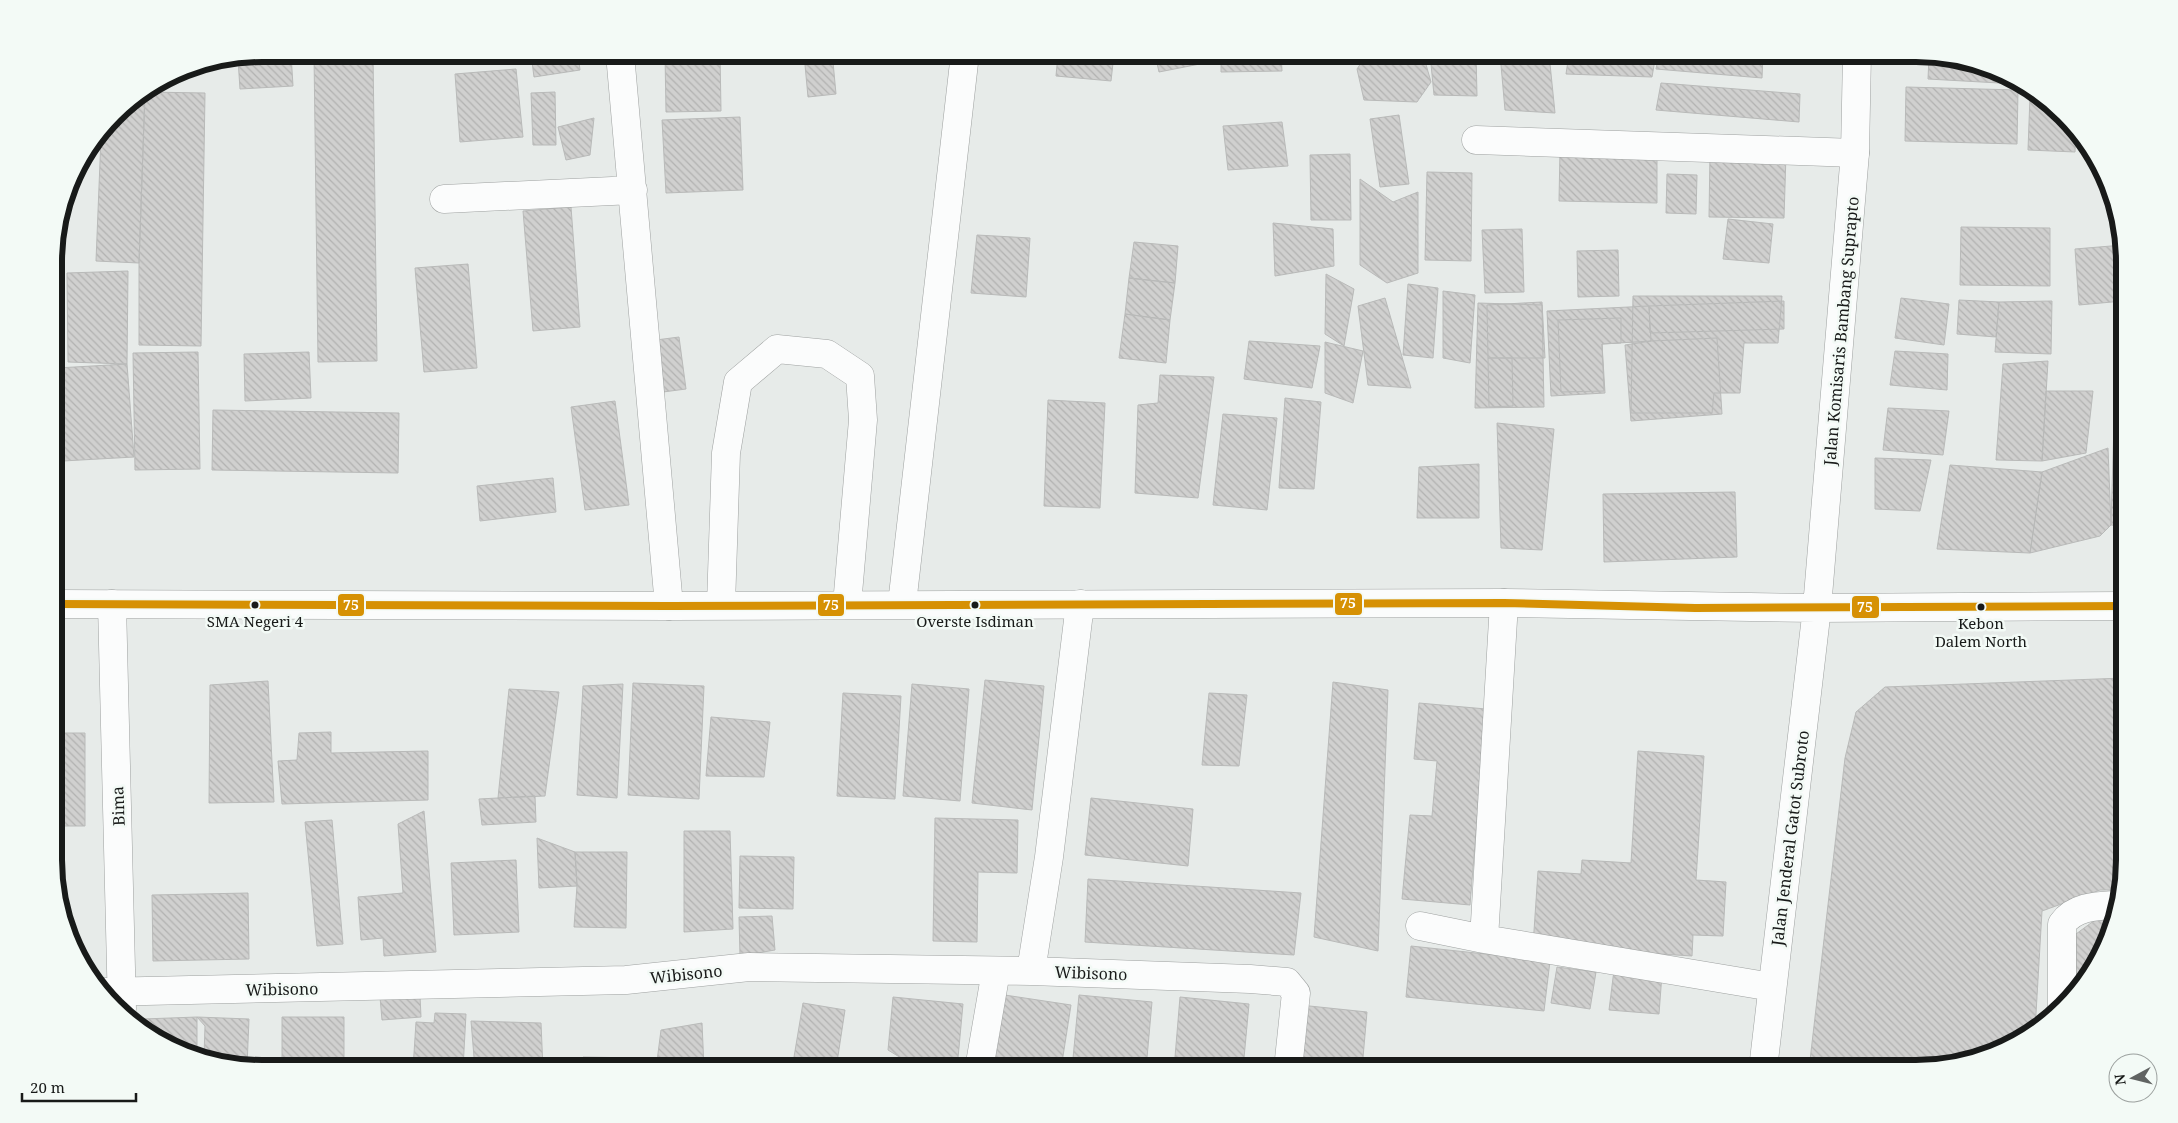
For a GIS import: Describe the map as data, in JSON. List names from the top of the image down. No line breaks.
{"streets":{"street":["Jalan Komisaris Bambang Suprapto","Bima","Jalan Jenderal Gatot Subroto","Wibisono"]},"crossings":[["Jalan Komisaris Bambang Suprapto","Jalan Jenderal Gatot Subroto"]],"places":["SMA Negeri 4","Overste Isdiman","Kebon Dalem North"],"lines":["transit line 75"],"scale_bar":"20 m","north":"left"}
